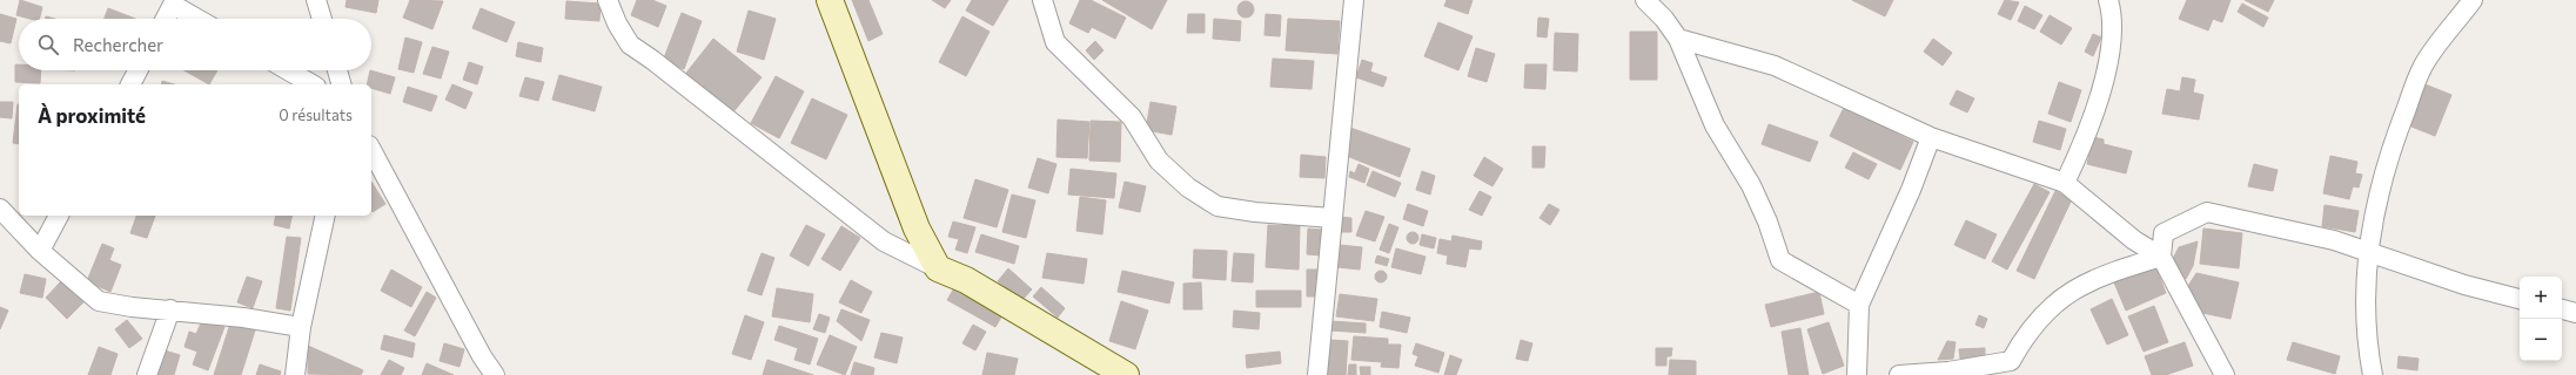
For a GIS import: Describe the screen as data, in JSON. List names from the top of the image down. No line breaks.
{"page":{"search":"Rechercher","heading":["À proximité","0 résultats"],"map_buttons":["+","−"]}}
